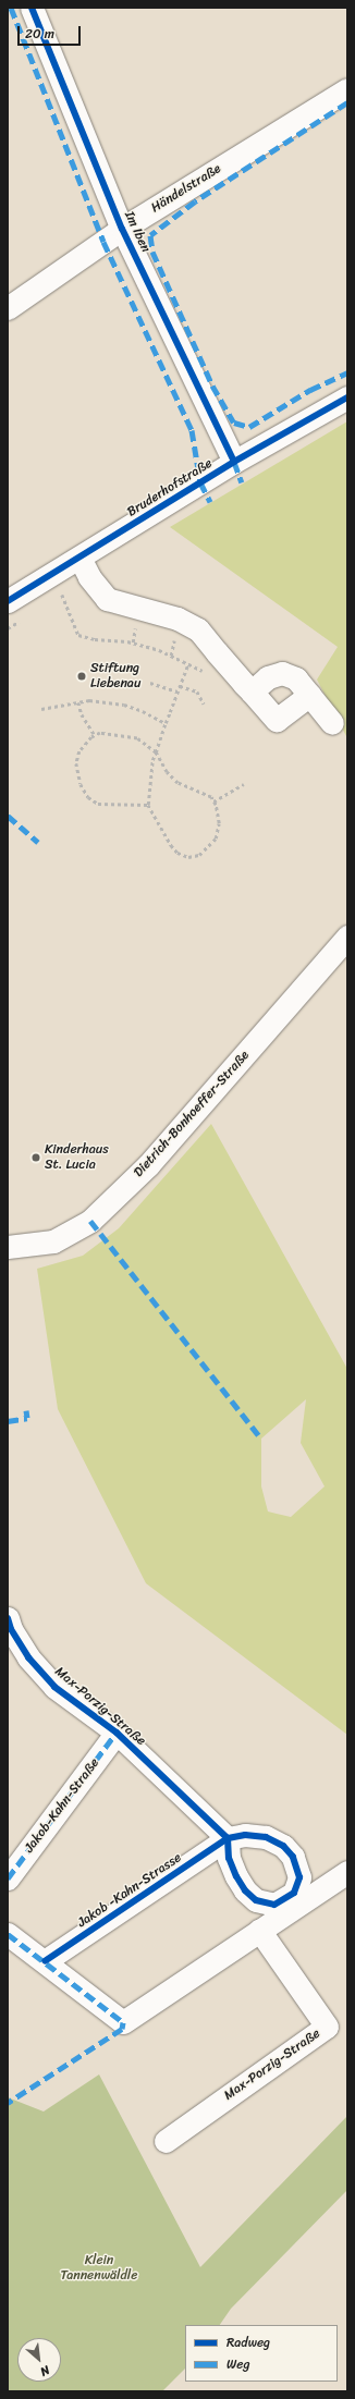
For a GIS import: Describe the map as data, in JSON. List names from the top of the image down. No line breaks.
{"streets":{"street":["Händelstraße","Im Iben","Bruderhofstraße","Dietrich-Bonhoeffer-Straße","Max-Porzig-Straße","Jakob-Kahn-Straße","Jakob -Kahn-Strasse"]},"crossings":[["Händelstraße","Im Iben"],["Im Iben","Bruderhofstraße"],["Max-Porzig-Straße","Jakob-Kahn-Straße"],["Max-Porzig-Straße","Jakob -Kahn-Strasse"]],"parks":["Klein Tannenwäldle"],"places":["Stiftung Liebenau","Kinderhaus St. Lucia"],"legend":["Radweg","Weg"],"scale_bar":"20 m","north":"bottom right"}
